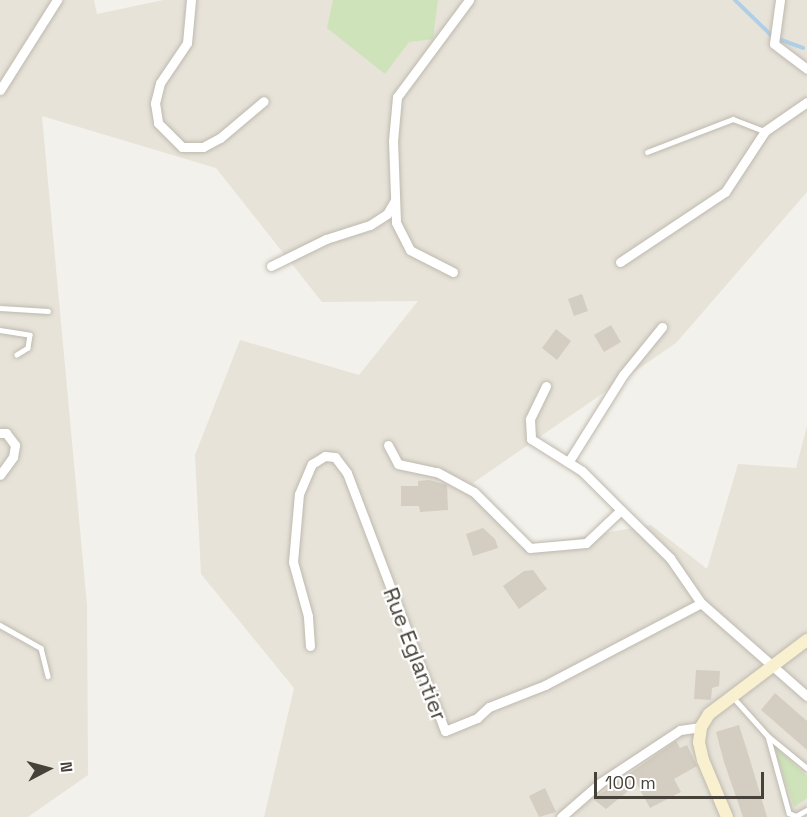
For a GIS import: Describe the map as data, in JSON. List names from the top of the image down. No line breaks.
{"streets":{"street":["Rue Eglantier"]},"scale_bar":"100 m","north":"right"}
